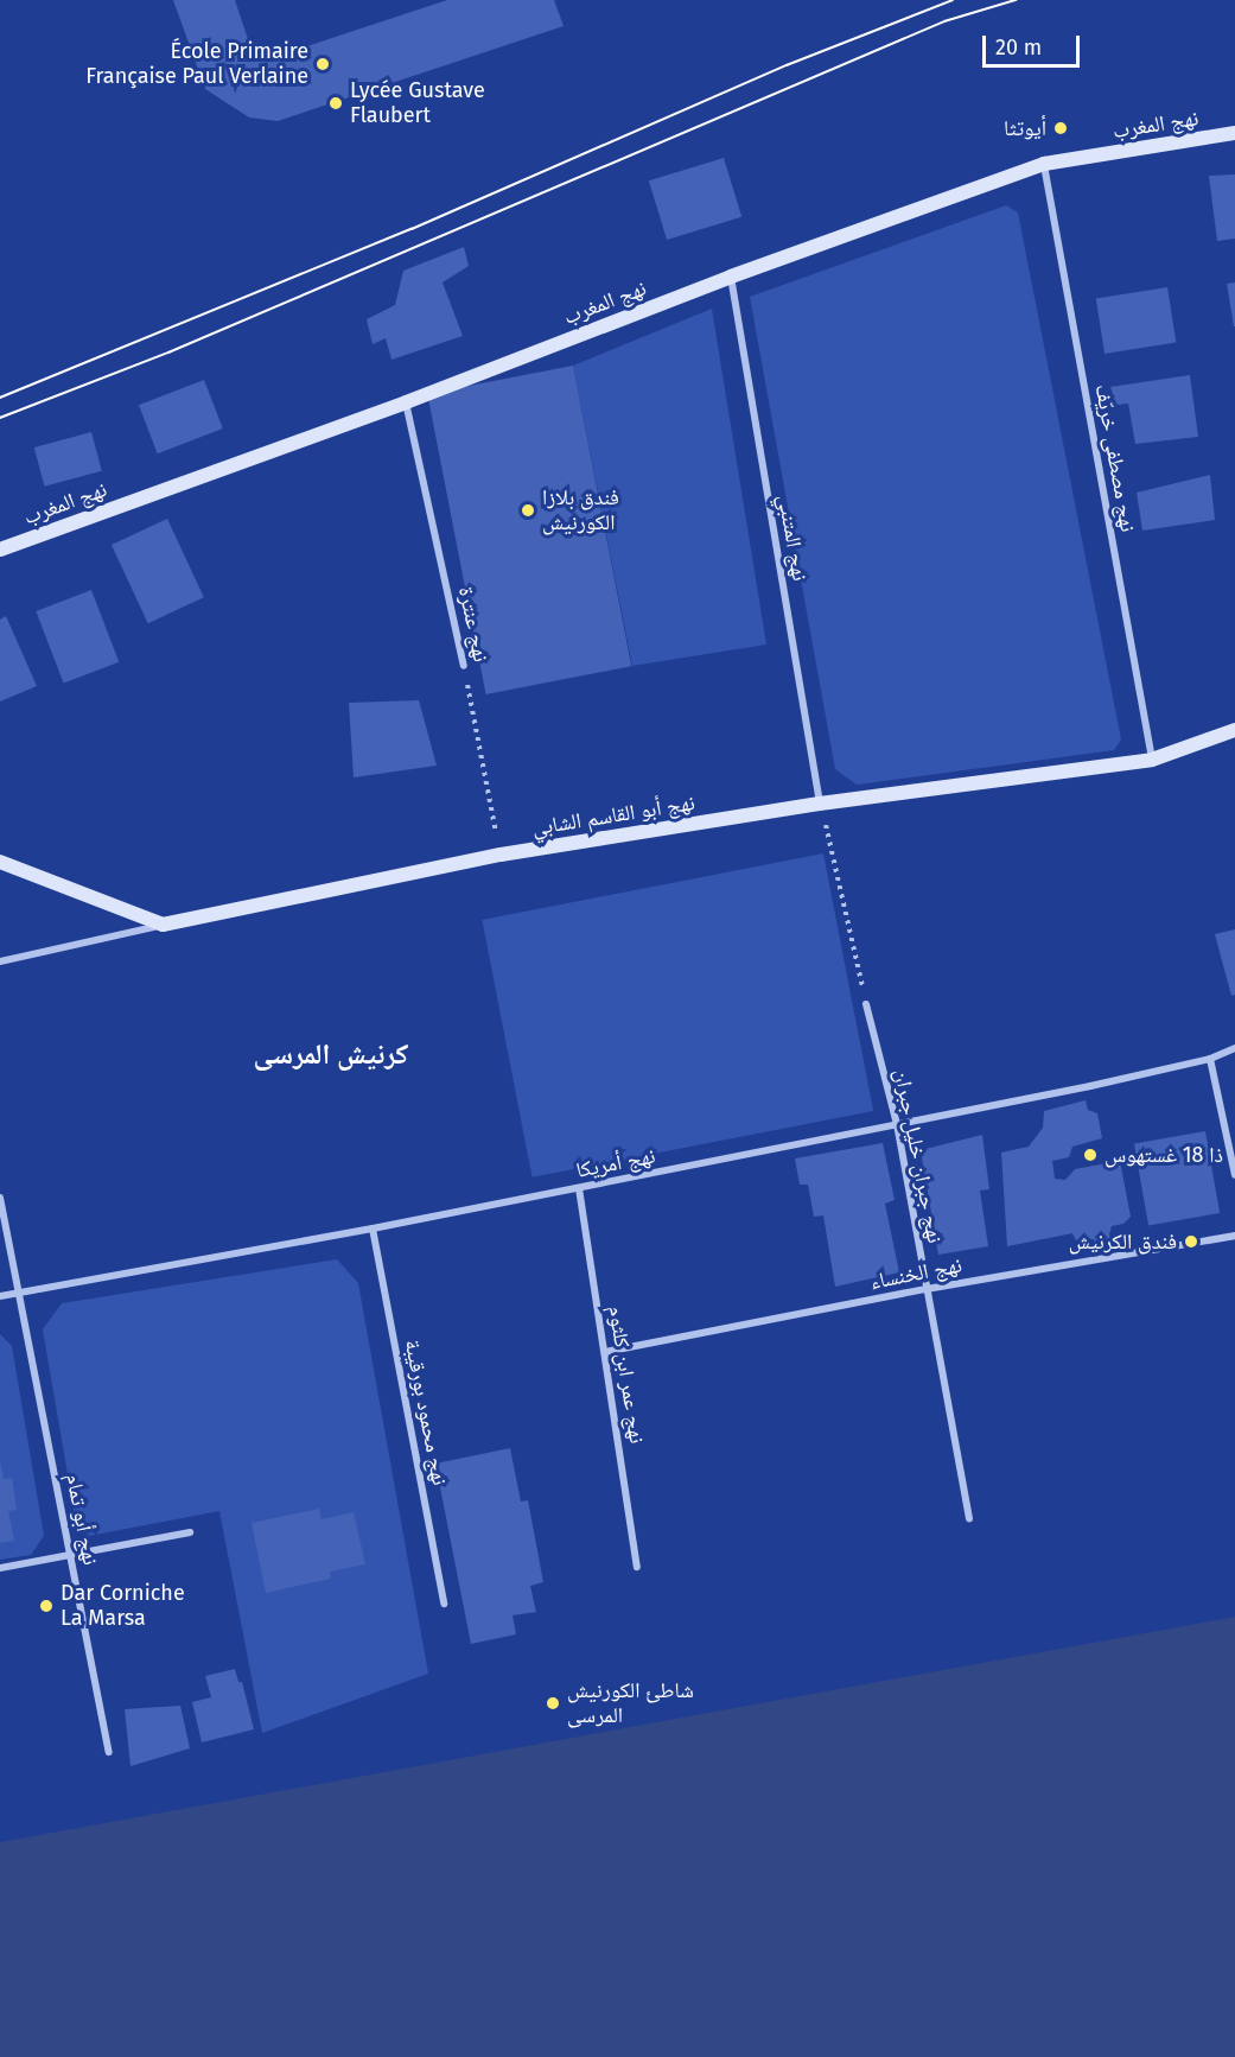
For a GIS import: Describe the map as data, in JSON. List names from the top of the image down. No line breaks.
{"streets":{"street":["نهج المغرب","نهج مصطفى خريّف","نهج المتنبي","نهج عنترة","نهج أبو القاسم الشابي","نهج جبران خليل جبران","نهج أمريكا","نهج الخنساء","نهج عمر ابن كلثوم","نهج محمود بورقيبة","نهج أبو تمام"]},"crossings":[["نهج المغرب","نهج مصطفى خريّف"],["نهج المغرب","نهج المتنبي"],["نهج المغرب","نهج عنترة"],["نهج مصطفى خريّف","نهج أبو القاسم الشابي"],["نهج المتنبي","نهج أبو القاسم الشابي"],["نهج عنترة","نهج أبو القاسم الشابي"],["نهج جبران خليل جبران","نهج أمريكا"],["نهج جبران خليل جبران","نهج الخنساء"],["نهج أمريكا","نهج عمر ابن كلثوم"],["نهج أمريكا","نهج محمود بورقيبة"],["نهج أمريكا","نهج أبو تمام"],["نهج الخنساء","نهج عمر ابن كلثوم"]],"districts":["كرنيش المرسى"],"places":["École Primaire Française Paul Verlaine","Lycée Gustave Flaubert","أيوتثا","فندق بلازا الكورنيش","ذا 18 غستهوس","فندق الكرنيش","Dar Corniche La Marsa","شاطئ الكورنيش المرسى"],"scale_bar":"20 m"}
